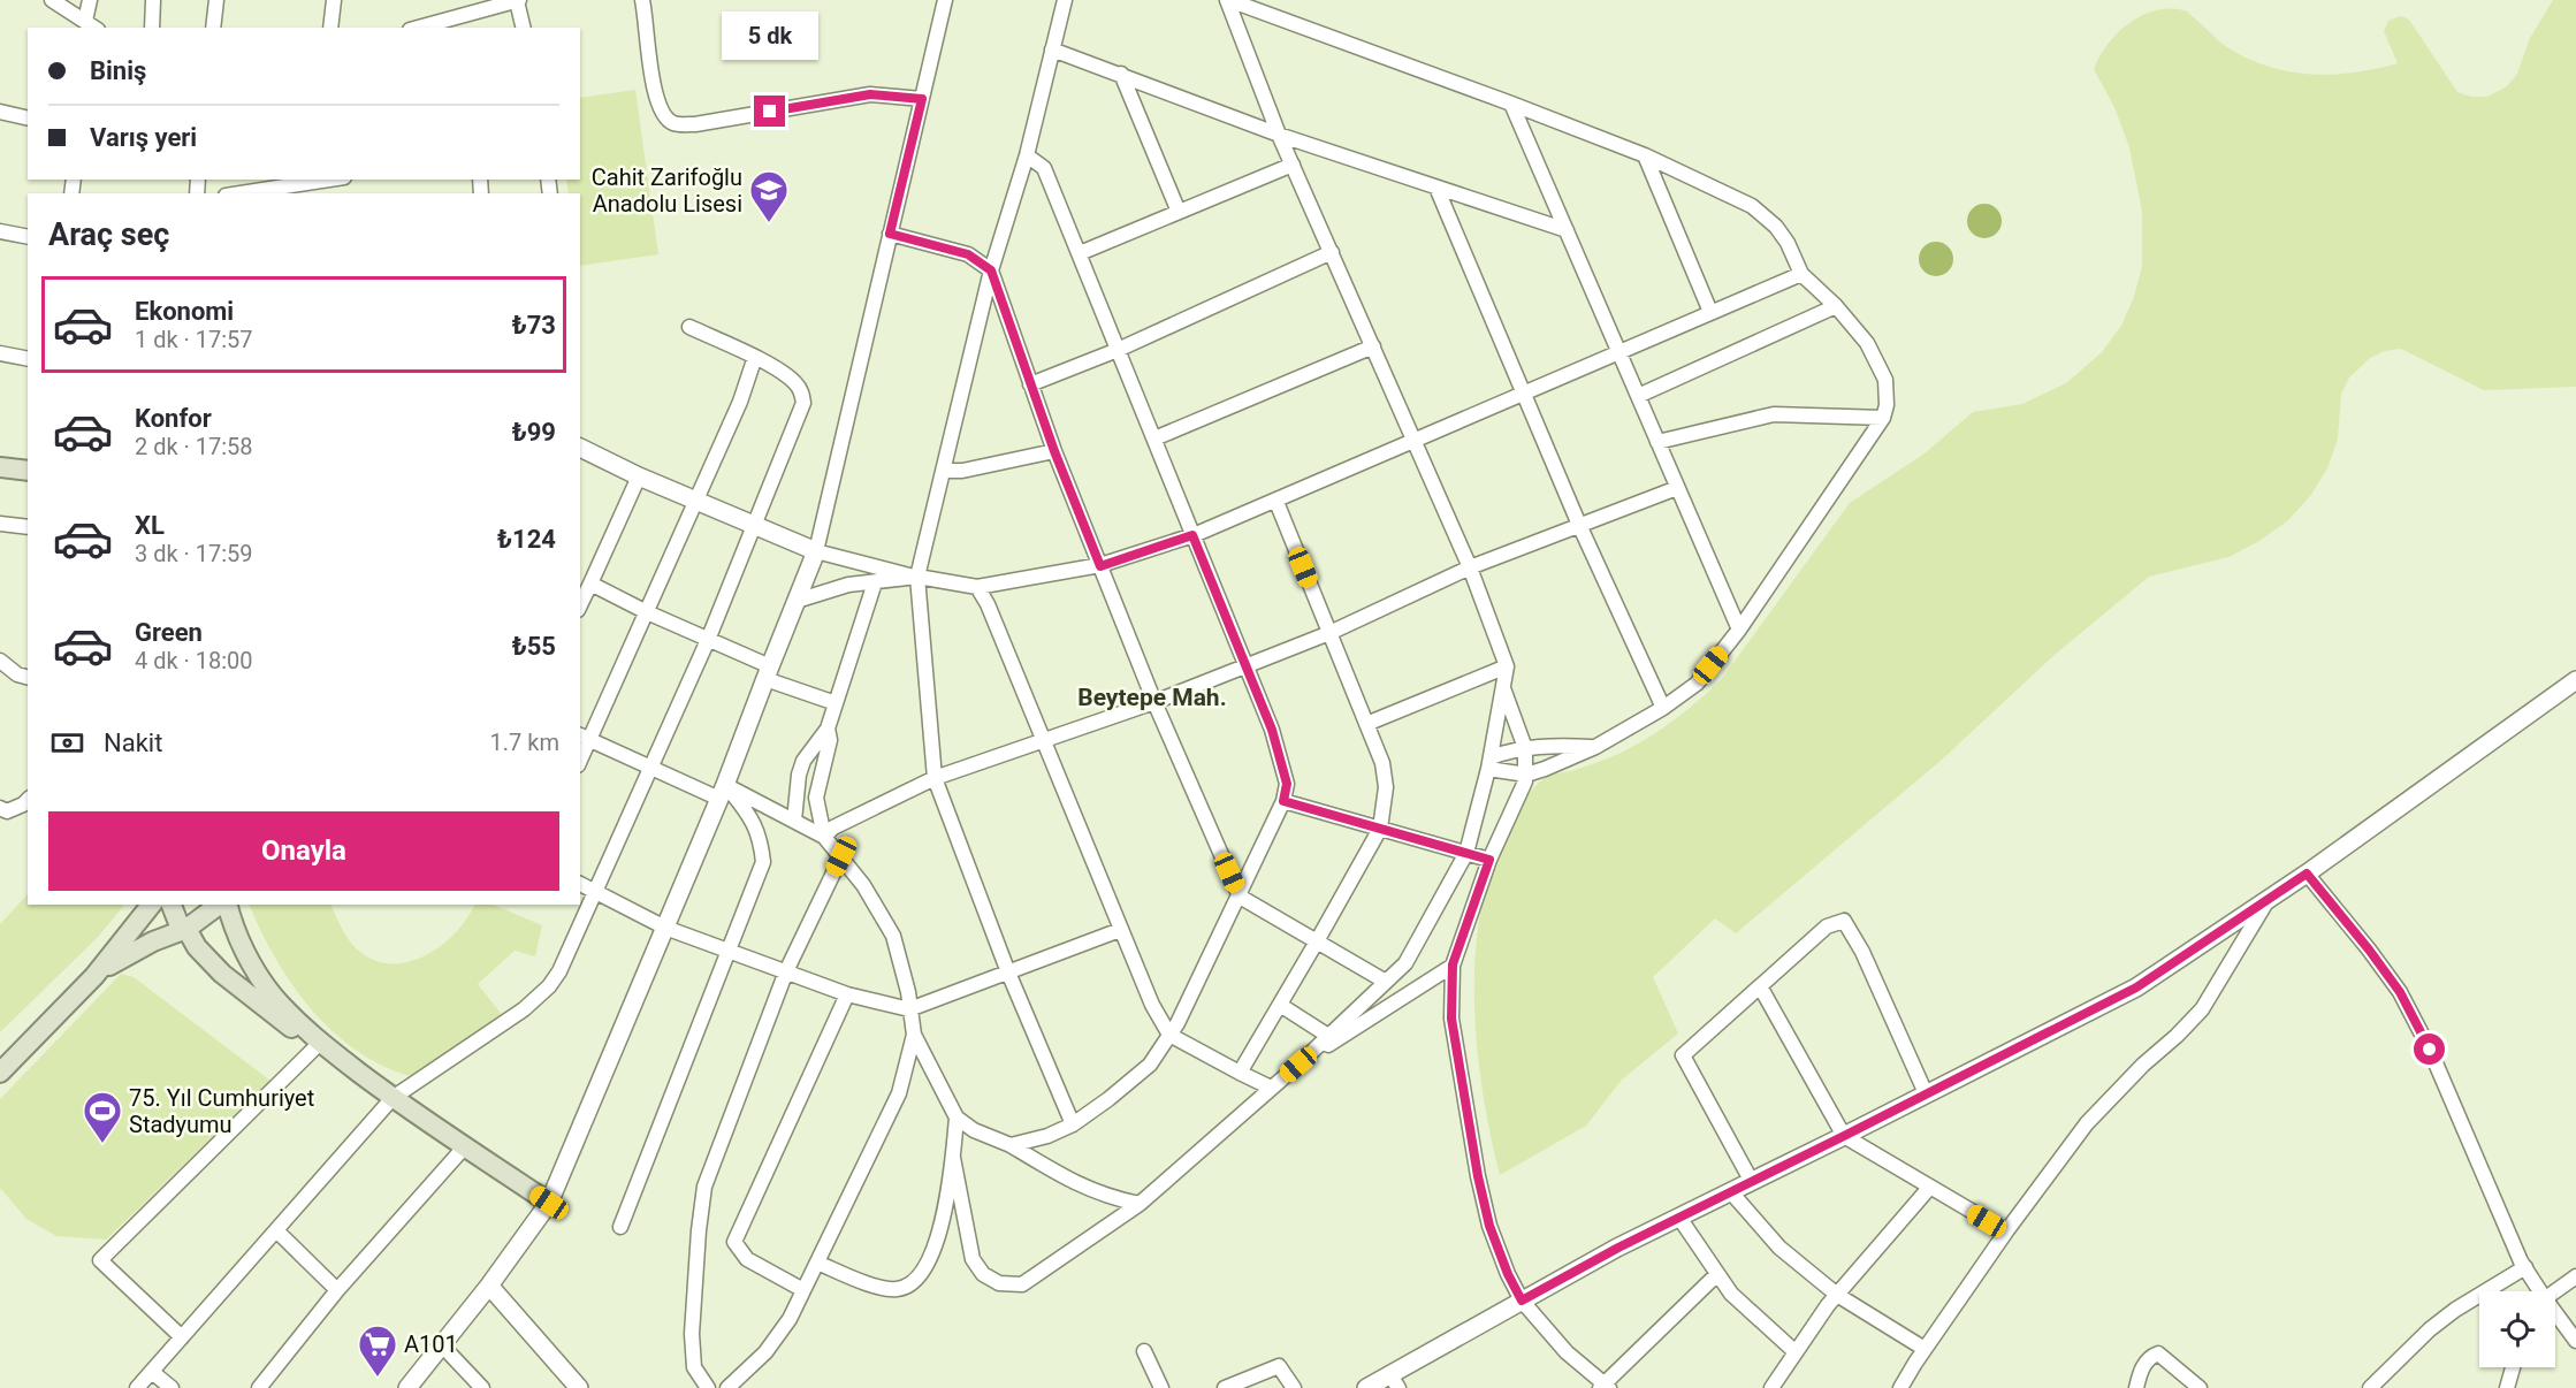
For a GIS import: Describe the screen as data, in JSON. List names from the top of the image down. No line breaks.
{"districts":["Beytepe Mah."],"places":{"school or university":["Cahit Zarifoğlu Anadolu Lisesi"],"sports":["75. Yıl Cumhuriyet Stadyumu"],"supermarket":["A101"]},"page":{"bubble":"5 dk","banner":["Biniş","Varış yeri"],"heading":"Araç seç","list":[{"name":"Ekonomi","note":"1 dk · 17:57","value":"₺73"},{"name":"Konfor","note":"2 dk · 17:58","value":"₺99"},{"name":"XL","note":"3 dk · 17:59","value":"₺124"},{"name":"Green","note":"4 dk · 18:00","value":"₺55"}],"pay":["Nakit","1.7 km"],"buttons":"Onayla"}}
